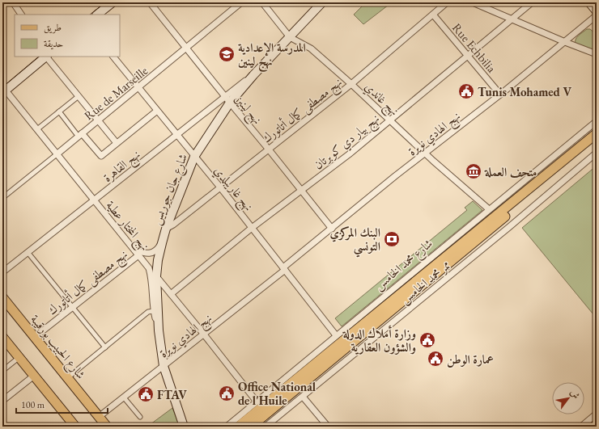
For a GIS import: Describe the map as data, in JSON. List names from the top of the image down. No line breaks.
{"streets":{"main road":["شارع جان جوريس","شارع محمد الخامس","شارع الحبيب بورقيبة"],"street":["Rue Echbilia","Rue de Marseille","نهج غاندي","نهج لينين","نهج مصطفى كمال أتاتورك","نهج الهادي نويرة","نهج بيار دي كوبرتان","نهج القاهرة","نهج غاريبلدي","نهج المختار عطية","ممر محمد الخامس"]},"crossings":[["Rue Echbilia","نهج مصطفى كمال أتاتورك"],["Rue Echbilia","نهج الهادي نويرة"],["Rue Echbilia","نهج بيار دي كوبرتان"],["Rue de Marseille","نهج لينين"],["Rue de Marseille","نهج غاريبلدي"],["Rue de Marseille","نهج المختار عطية"],["نهج غاندي","نهج مصطفى كمال أتاتورك"],["نهج غاندي","نهج الهادي نويرة"],["نهج غاندي","نهج بيار دي كوبرتان"],["نهج غاندي","شارع جان جوريس"],["نهج غاندي","شارع محمد الخامس"],["نهج لينين","نهج مصطفى كمال أتاتورك"],["نهج لينين","نهج الهادي نويرة"],["نهج لينين","نهج بيار دي كوبرتان"],["نهج لينين","نهج القاهرة"],["نهج لينين","شارع جان جوريس"],["نهج مصطفى كمال أتاتورك","نهج غاريبلدي"],["نهج مصطفى كمال أتاتورك","شارع جان جوريس"],["نهج مصطفى كمال أتاتورك","نهج المختار عطية"],["نهج مصطفى كمال أتاتورك","شارع الحبيب بورقيبة"],["نهج الهادي نويرة","نهج غاريبلدي"],["نهج الهادي نويرة","شارع جان جوريس"],["نهج الهادي نويرة","شارع الحبيب بورقيبة"],["نهج بيار دي كوبرتان","نهج غاريبلدي"],["نهج القاهرة","نهج غاريبلدي"],["نهج القاهرة","شارع جان جوريس"],["نهج القاهرة","نهج المختار عطية"],["نهج غاريبلدي","شارع جان جوريس"],["نهج غاريبلدي","شارع محمد الخامس"],["شارع جان جوريس","نهج المختار عطية"]],"places":{"school or university":["المدرسة الإعدادية نهج لينين"],"public building":["Tunis Mohamed V","وزارة أملاك الدولة والشؤون العقارية","عمارة الوطن","Office National de l'Huile","FTAV"],"museum":["متحف العملة"],"bank":["البنك المركزي التونسي"]},"legend":["طريق","حديقة"],"scale_bar":"100 m","north":"top right"}
